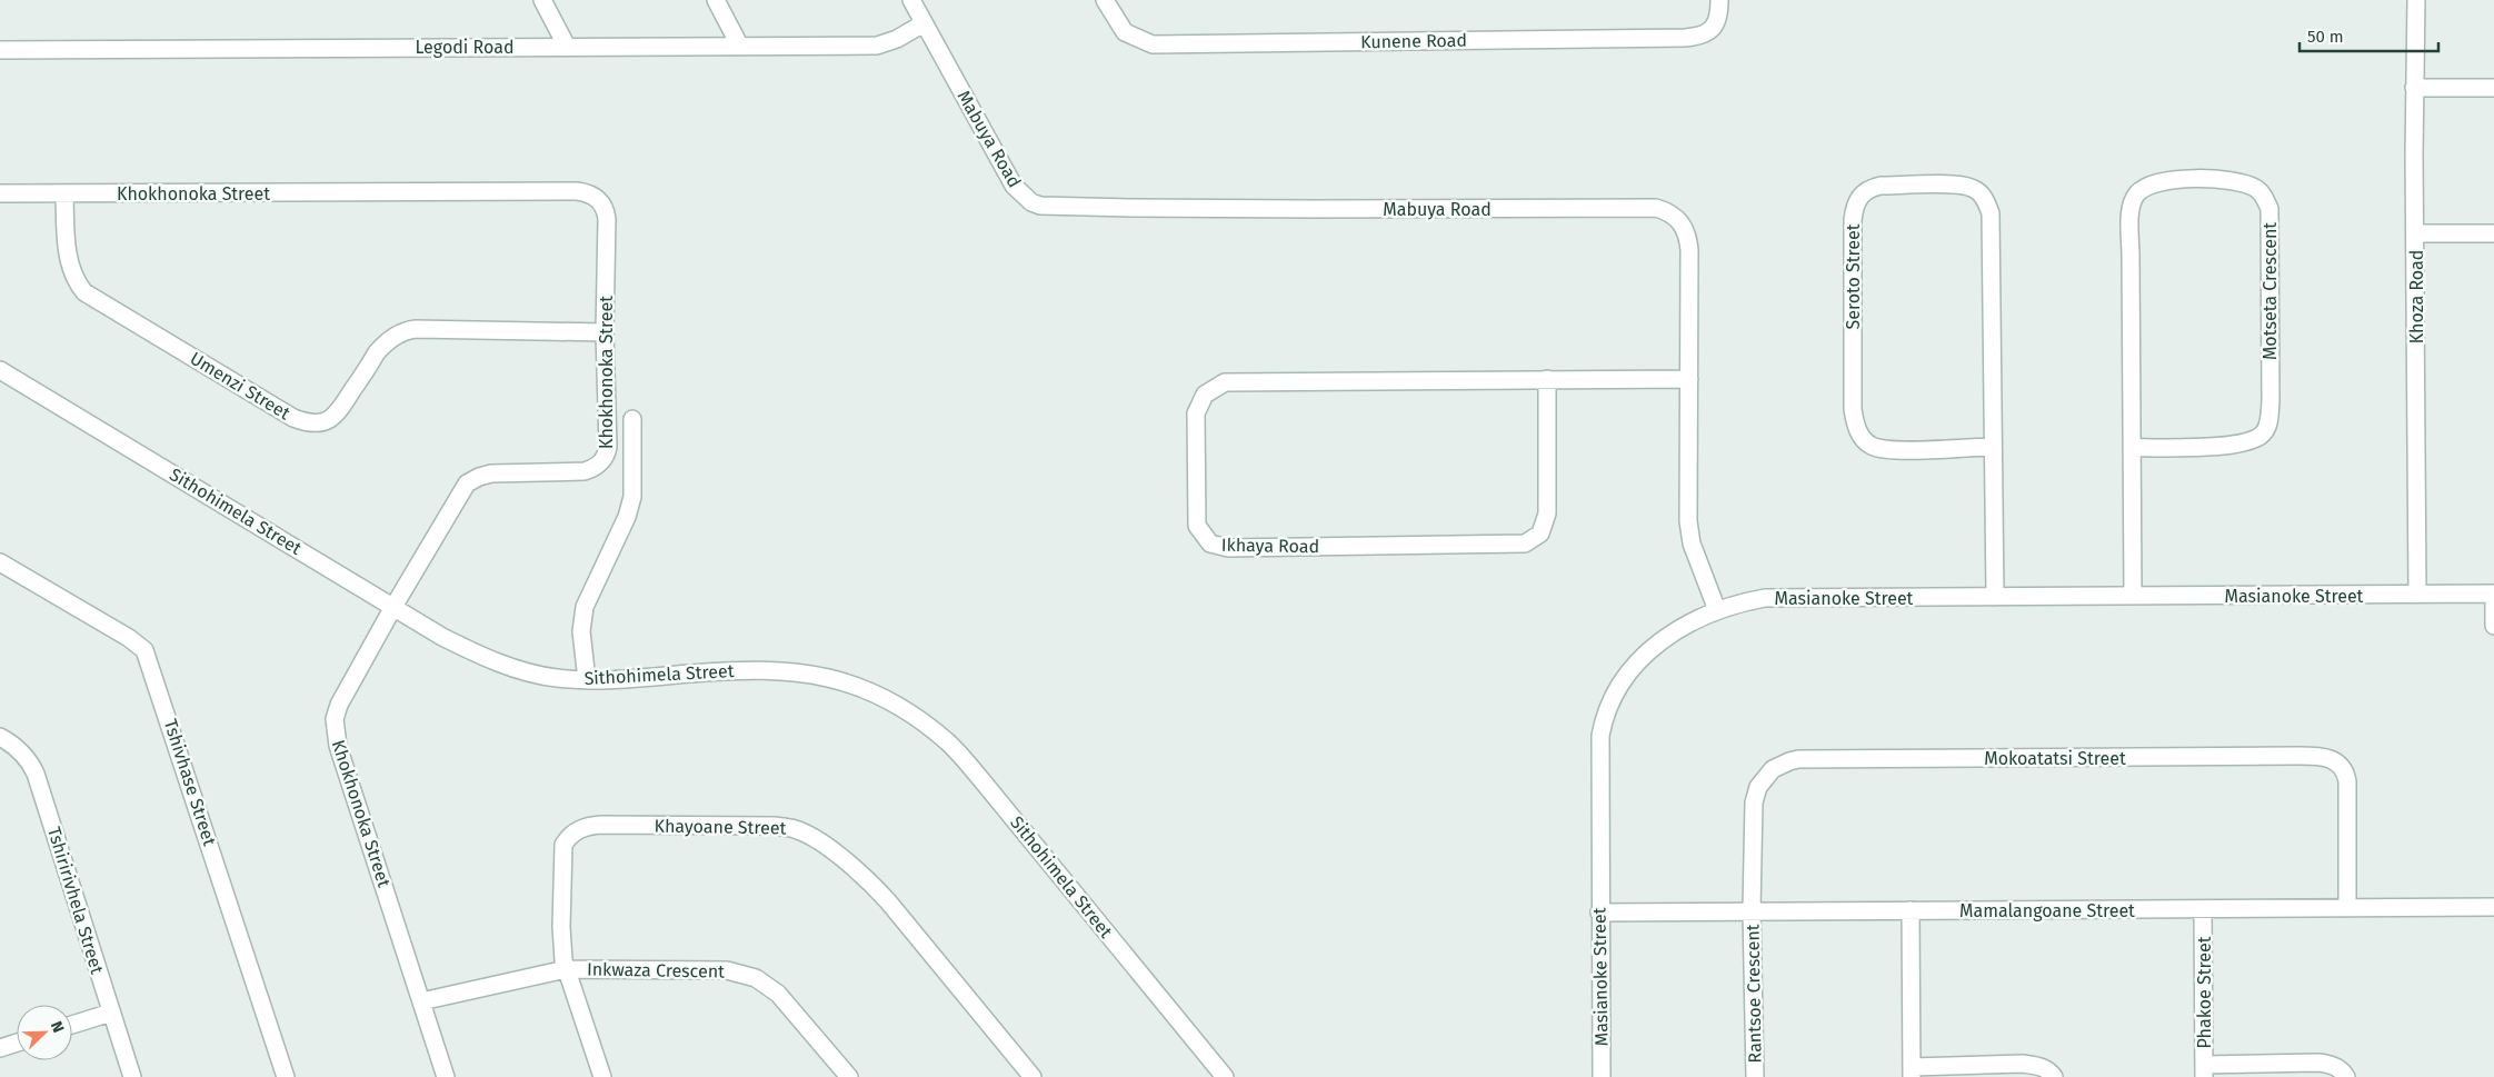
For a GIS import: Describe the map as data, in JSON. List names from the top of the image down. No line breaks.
{"streets":{"street":["Kunene Road","Legodi Road","Mabuya Road","Khokhonoka Street","Seroto Street","Motseta Crescent","Khoza Road","Umenzi Street","Sithohimela Street","Ikhaya Road","Masianoke Street","Mokoatatsi Street","Tshivhase Street","Khayoane Street","Tshiririvhela Street","Mamalangoane Street","Inkwaza Crescent","Phakoe Street","Rantsoe Crescent"]},"crossings":[["Legodi Road","Mabuya Road"],["Mabuya Road","Ikhaya Road"],["Mabuya Road","Masianoke Street"],["Khokhonoka Street","Umenzi Street"],["Khokhonoka Street","Sithohimela Street"],["Khokhonoka Street","Inkwaza Crescent"],["Seroto Street","Masianoke Street"],["Khoza Road","Masianoke Street"],["Masianoke Street","Mamalangoane Street"],["Mokoatatsi Street","Mamalangoane Street"],["Mokoatatsi Street","Rantsoe Crescent"],["Khayoane Street","Inkwaza Crescent"],["Mamalangoane Street","Phakoe Street"],["Mamalangoane Street","Rantsoe Crescent"]],"scale_bar":"50 m","north":"top right"}
